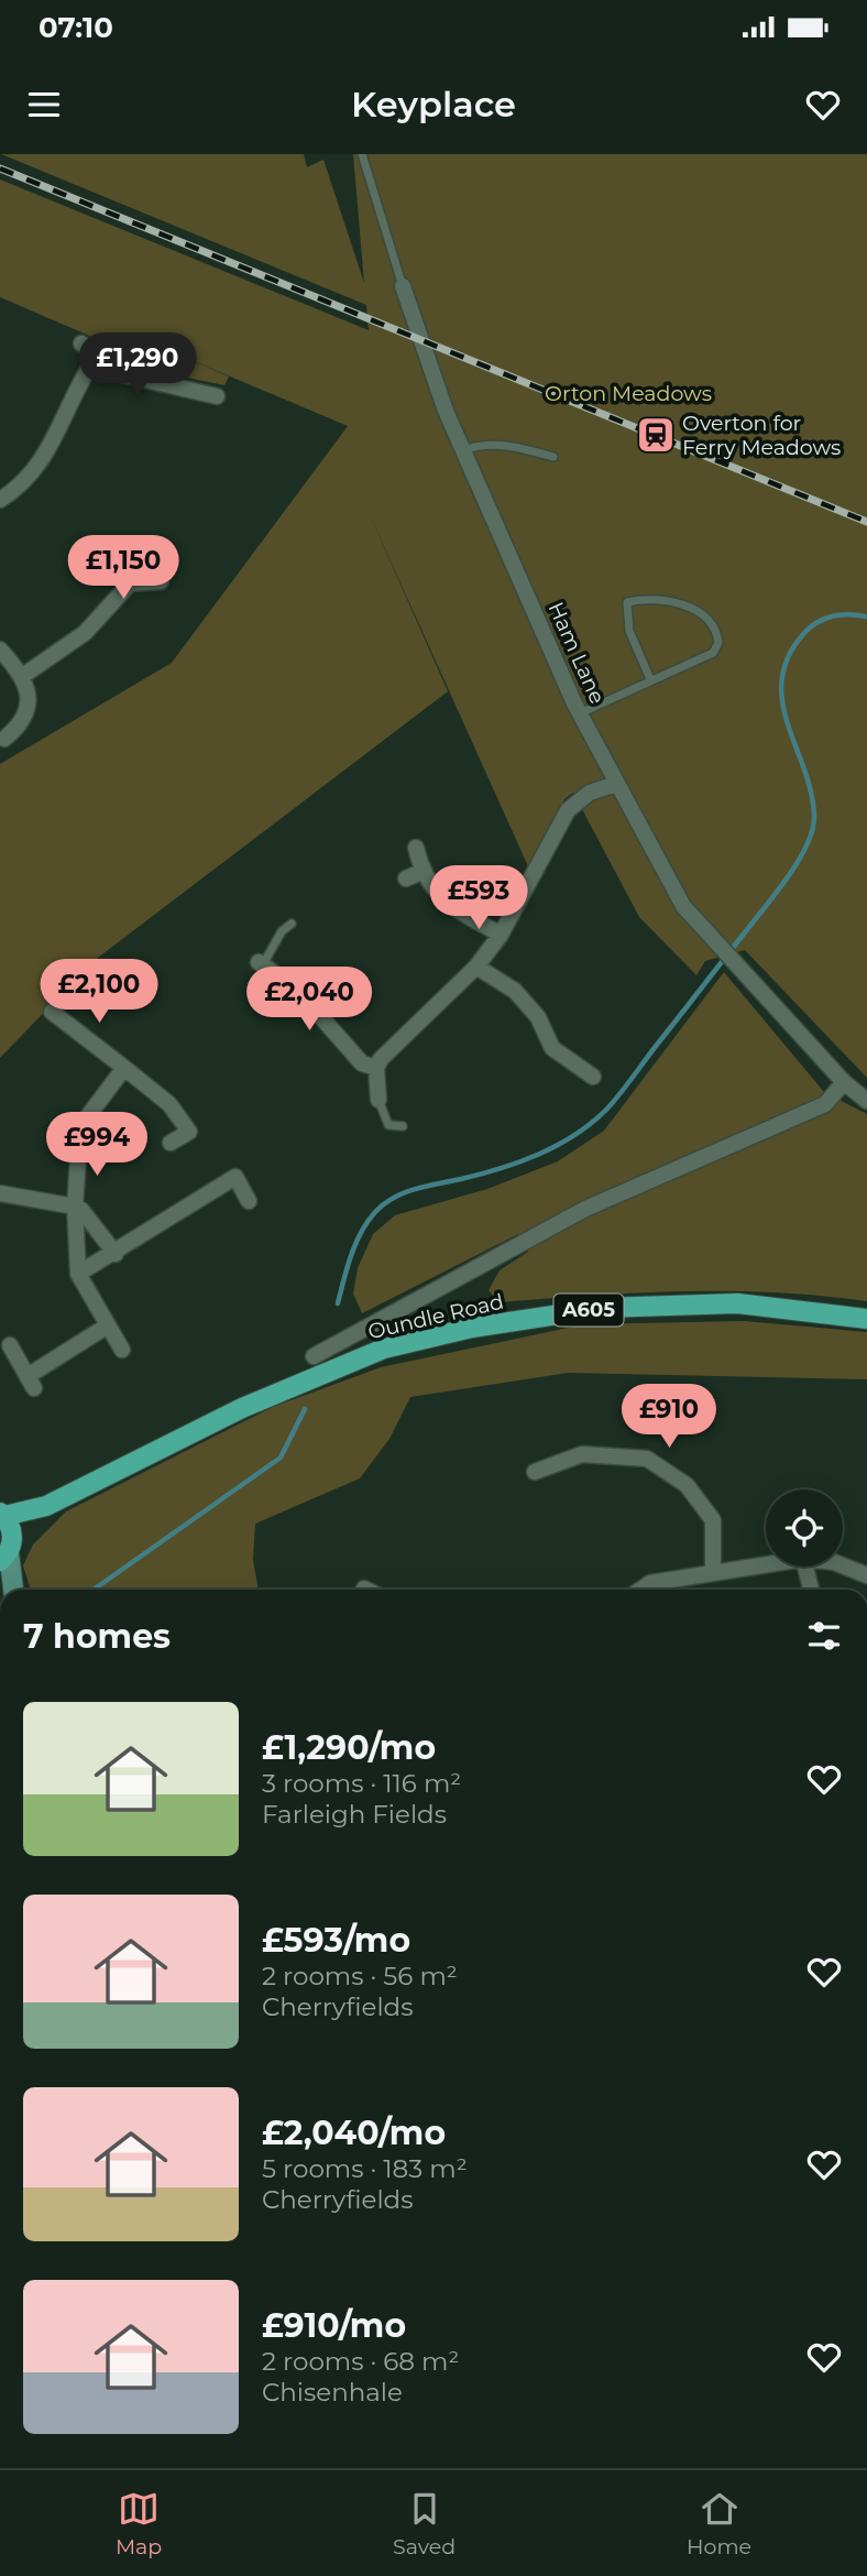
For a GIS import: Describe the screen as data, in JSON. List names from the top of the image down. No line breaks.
{"streets":{"main road":["A605","Oundle Road"],"street":["Ham Lane"]},"parks":["Orton Meadows"],"places":{"station":["Overton for Ferry Meadows"]},"page":{"status":"07:10","header":"Keyplace","price":["£1,290","£1,150","£593","£2,100","£2,040","£994","£910"],"heading":"7 homes","list":[{"name":"£1,290/mo","note":"3 rooms · 116 m² · Farleigh Fields"},{"name":"£593/mo","note":"2 rooms · 56 m² · Cherryfields"},{"name":"£2,040/mo","note":"5 rooms · 183 m² · Cherryfields"},{"name":"£910/mo","note":"2 rooms · 68 m² · Chisenhale"}],"tabs":["Map","Saved","Home"]}}
